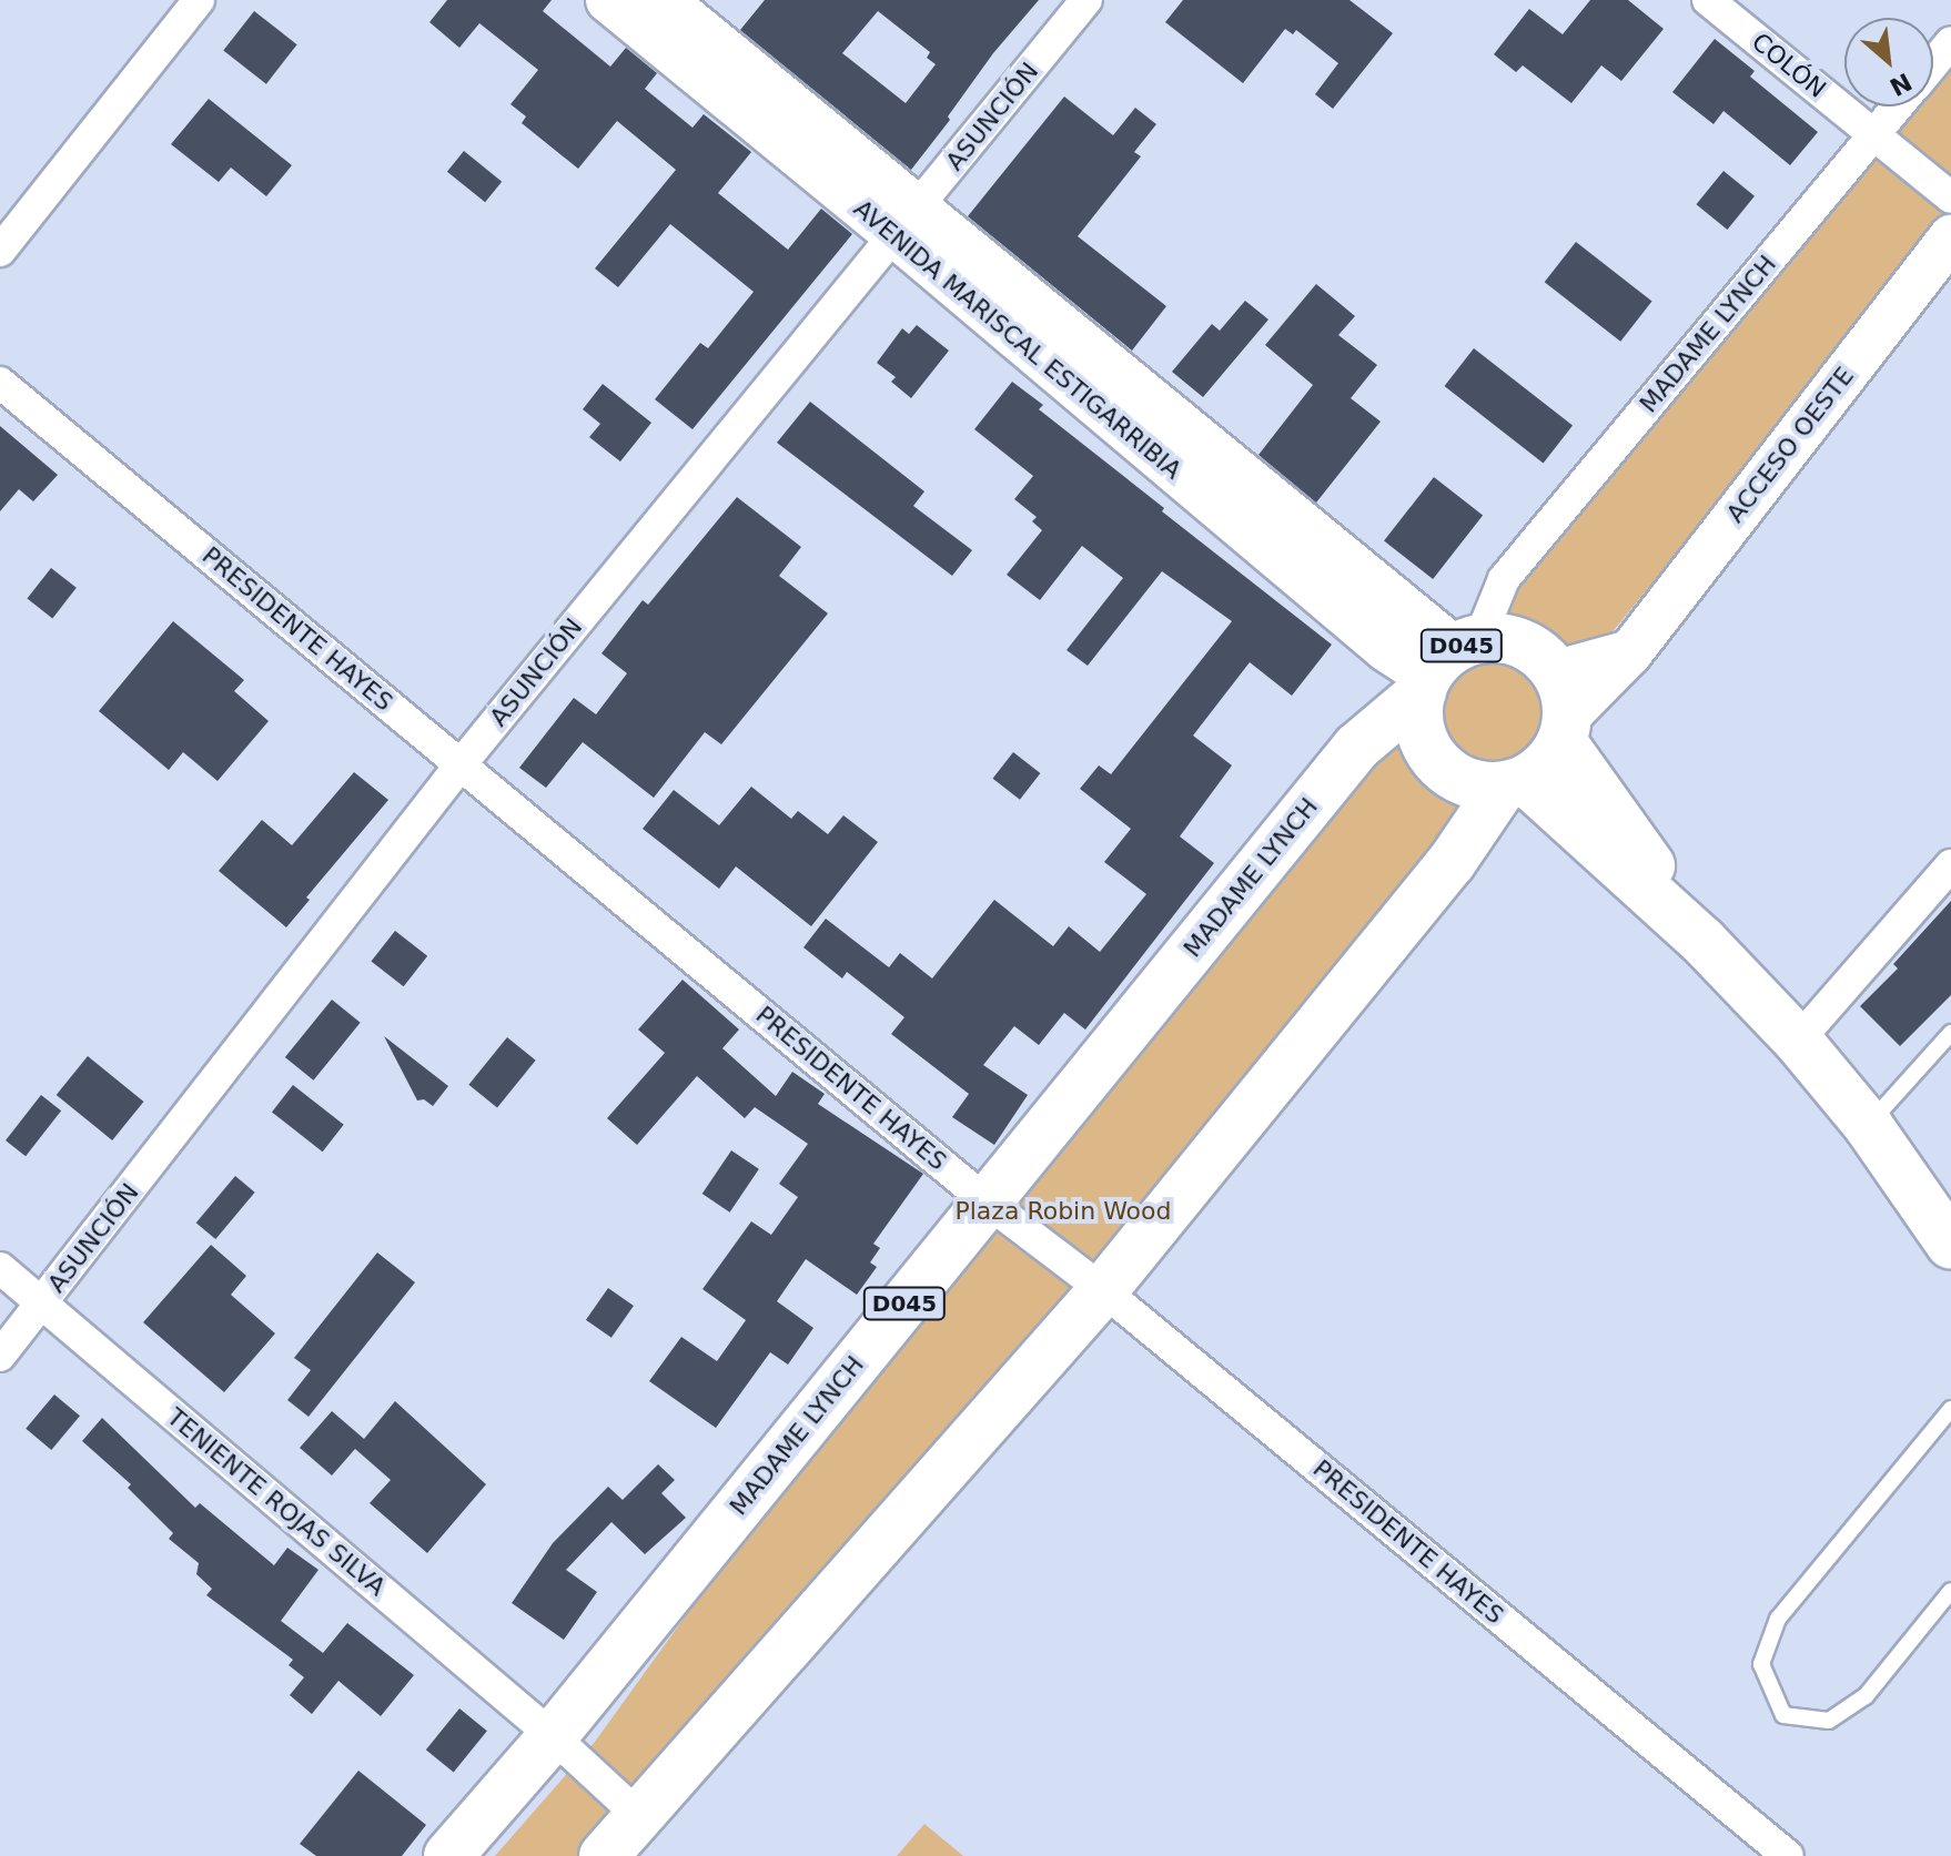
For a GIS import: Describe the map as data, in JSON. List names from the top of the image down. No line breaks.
{"streets":{"main road":["MADAME LYNCH","AVENIDA MARISCAL ESTIGARRIBIA","ACCESO OESTE","D045"],"street":["COLÓN","ASUNCIÓN","PRESIDENTE HAYES","TENIENTE ROJAS SILVA"]},"crossings":[["COLÓN","MADAME LYNCH"],["ASUNCIÓN","AVENIDA MARISCAL ESTIGARRIBIA"],["ASUNCIÓN","PRESIDENTE HAYES"],["ASUNCIÓN","TENIENTE ROJAS SILVA"],["MADAME LYNCH","AVENIDA MARISCAL ESTIGARRIBIA"],["MADAME LYNCH","ACCESO OESTE"],["MADAME LYNCH","PRESIDENTE HAYES"],["MADAME LYNCH","D045"],["MADAME LYNCH","TENIENTE ROJAS SILVA"],["AVENIDA MARISCAL ESTIGARRIBIA","ACCESO OESTE"],["AVENIDA MARISCAL ESTIGARRIBIA","D045"],["ACCESO OESTE","D045"]],"parks":["Plaza Robin Wood"],"north":"bottom right"}
